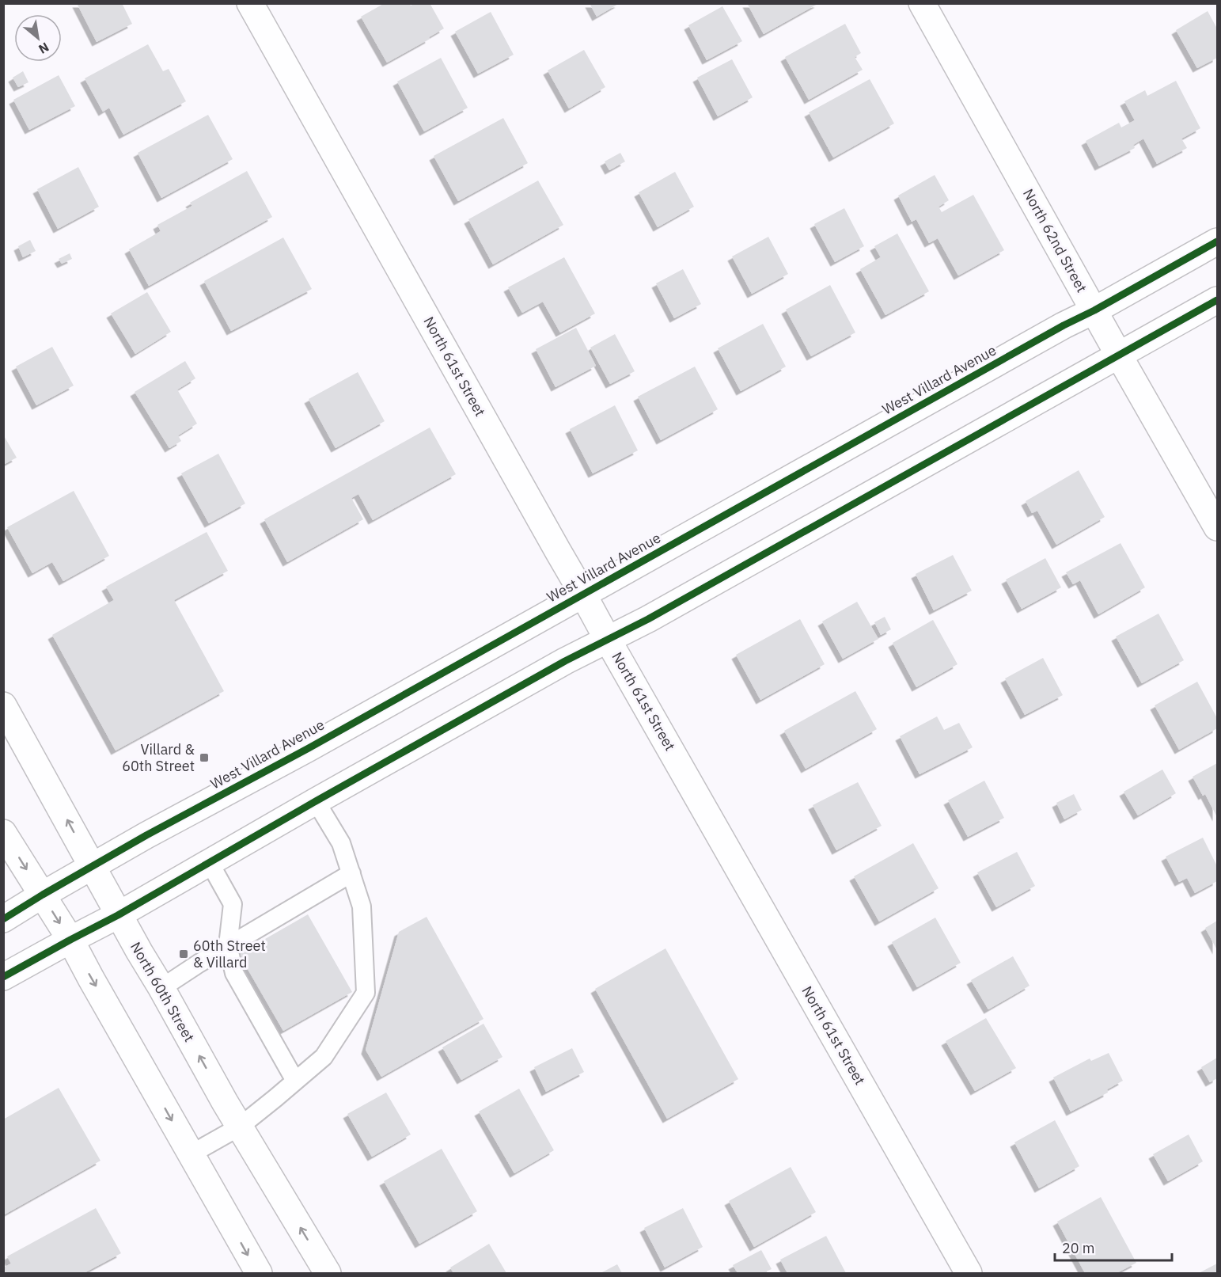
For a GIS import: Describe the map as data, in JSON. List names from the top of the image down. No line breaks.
{"streets":{"street":["North 62nd Street","North 61st Street","West Villard Avenue","North 60th Street"]},"crossings":[["North 62nd Street","West Villard Avenue"],["North 61st Street","West Villard Avenue"],["West Villard Avenue","North 60th Street"]],"places":{"transit":["Villard & 60th Street","60th Street & Villard"]},"scale_bar":"20 m","north":"bottom right"}
